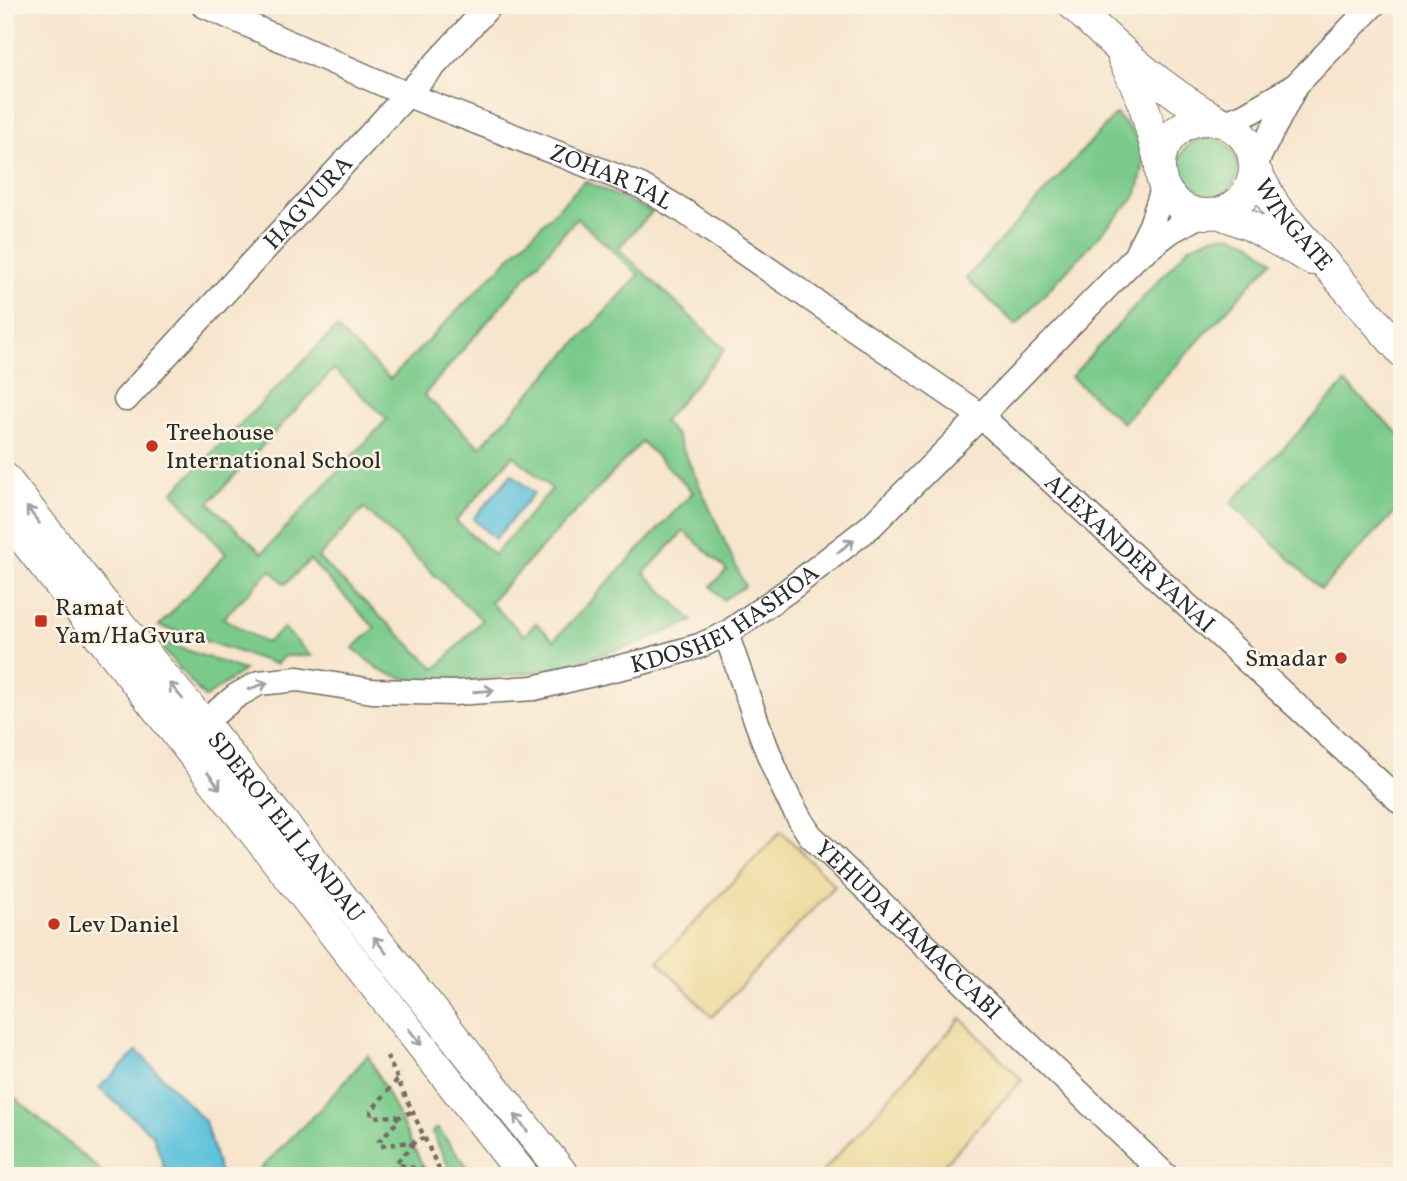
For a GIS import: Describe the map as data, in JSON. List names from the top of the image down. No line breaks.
{"streets":{"street":["ZOHAR TAL","HAGVURA","WINGATE","ALEXANDER YANAI","KDOSHEI HASHOA","SDEROT ELI LANDAU","YEHUDA HAMACCABI"]},"crossings":[["ZOHAR TAL","HAGVURA"],["ZOHAR TAL","ALEXANDER YANAI"],["ZOHAR TAL","KDOSHEI HASHOA"],["WINGATE","KDOSHEI HASHOA"],["ALEXANDER YANAI","KDOSHEI HASHOA"],["KDOSHEI HASHOA","SDEROT ELI LANDAU"],["KDOSHEI HASHOA","YEHUDA HAMACCABI"]],"one_way":["KDOSHEI HASHOA"],"places":{"other":["Treehouse International School","Smadar","Lev Daniel"],"transit":["Ramat Yam/HaGvura"]}}
